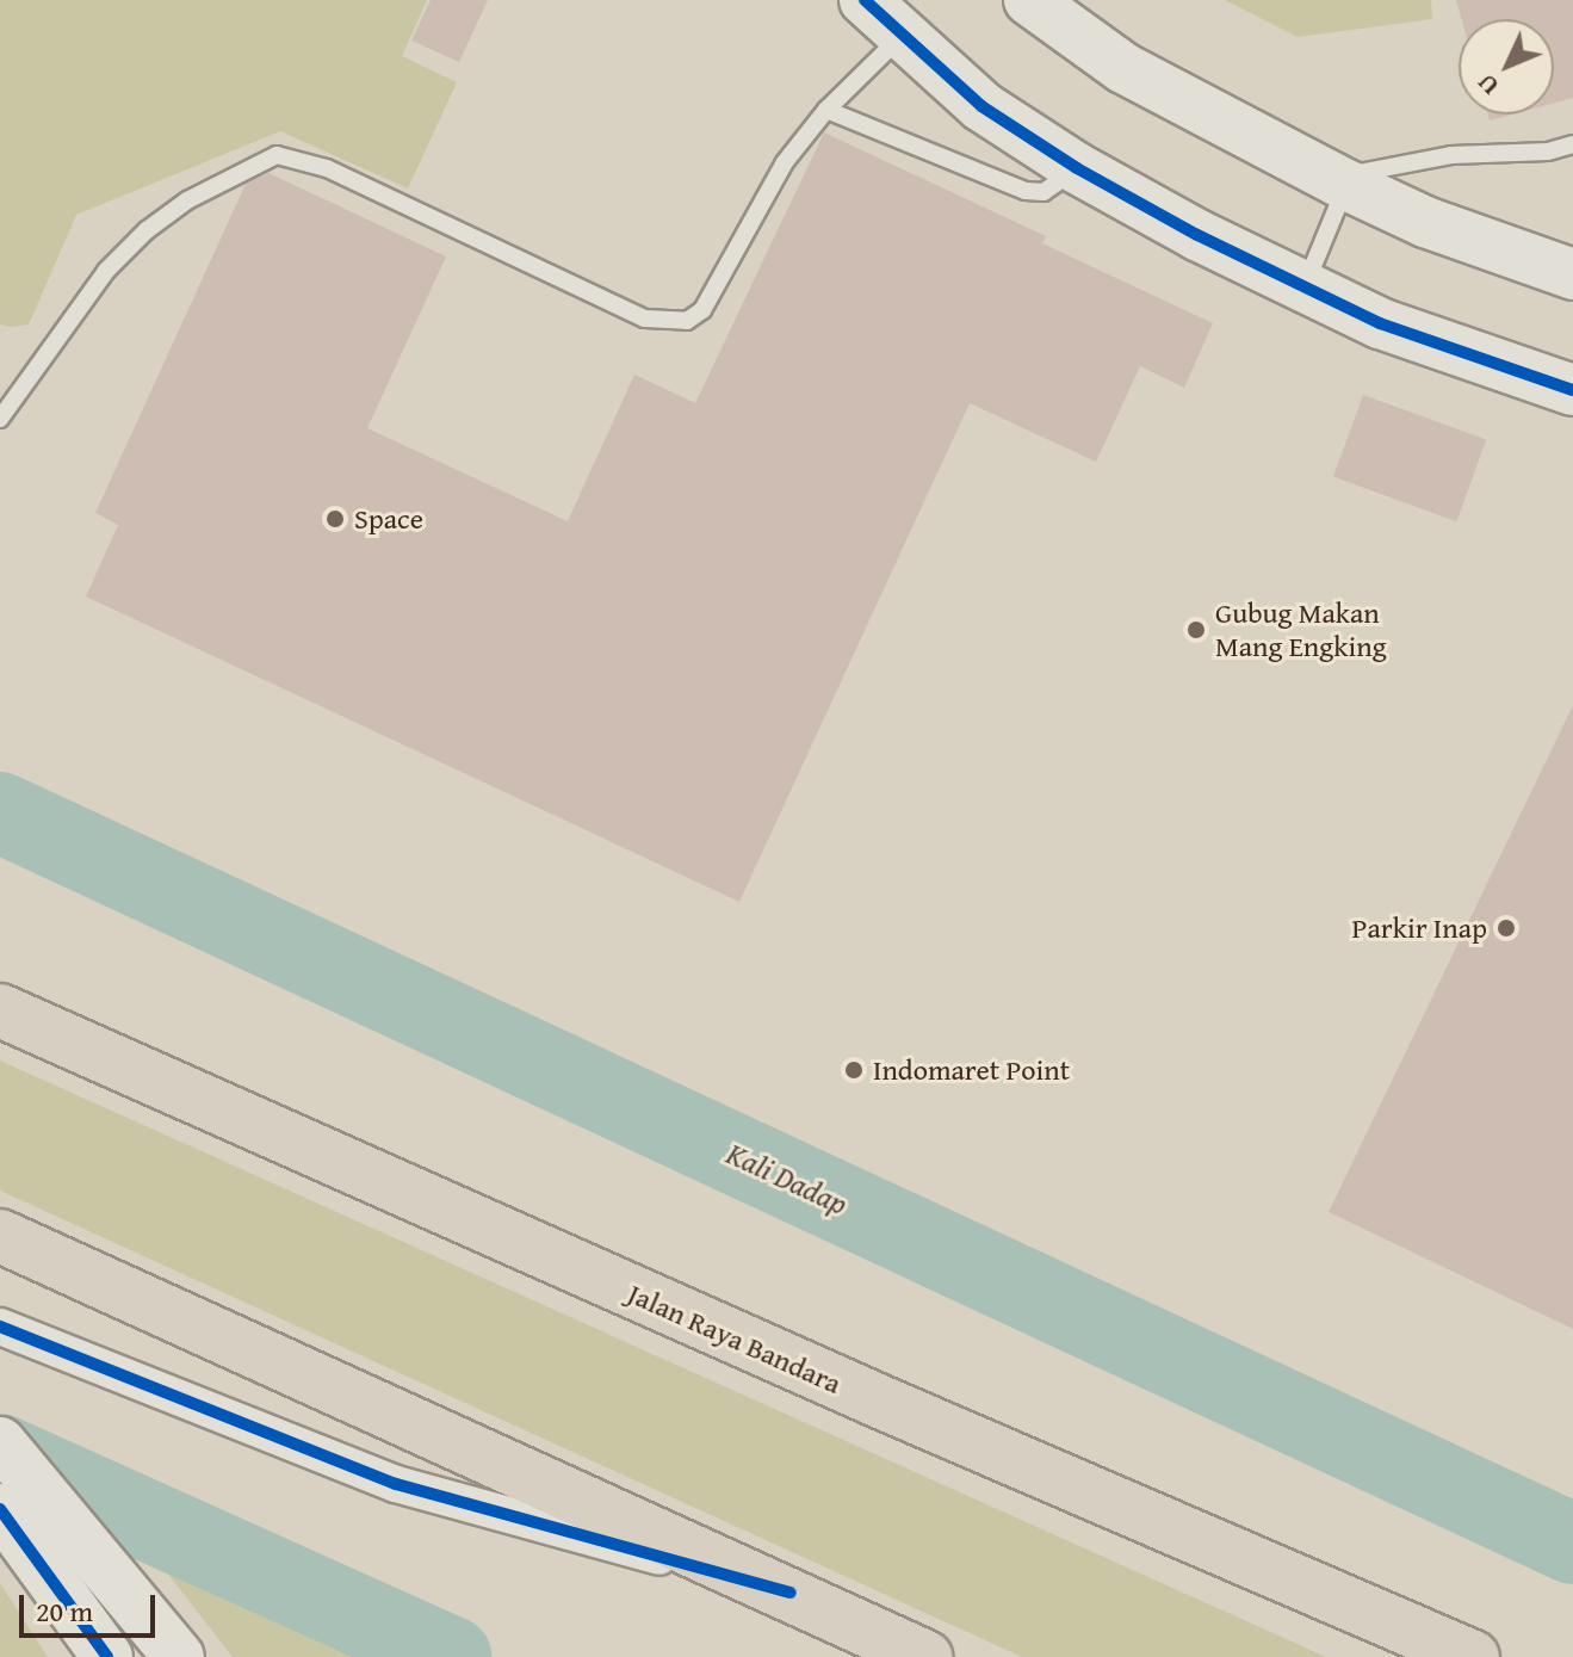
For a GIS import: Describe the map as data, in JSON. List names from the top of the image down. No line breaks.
{"streets":{"main road":["Jalan Raya Bandara"]},"water":["Kali Dadap"],"places":["Space","Gubug Makan Mang Engking","Parkir Inap","Indomaret Point"],"scale_bar":"20 m","north":"bottom left"}
